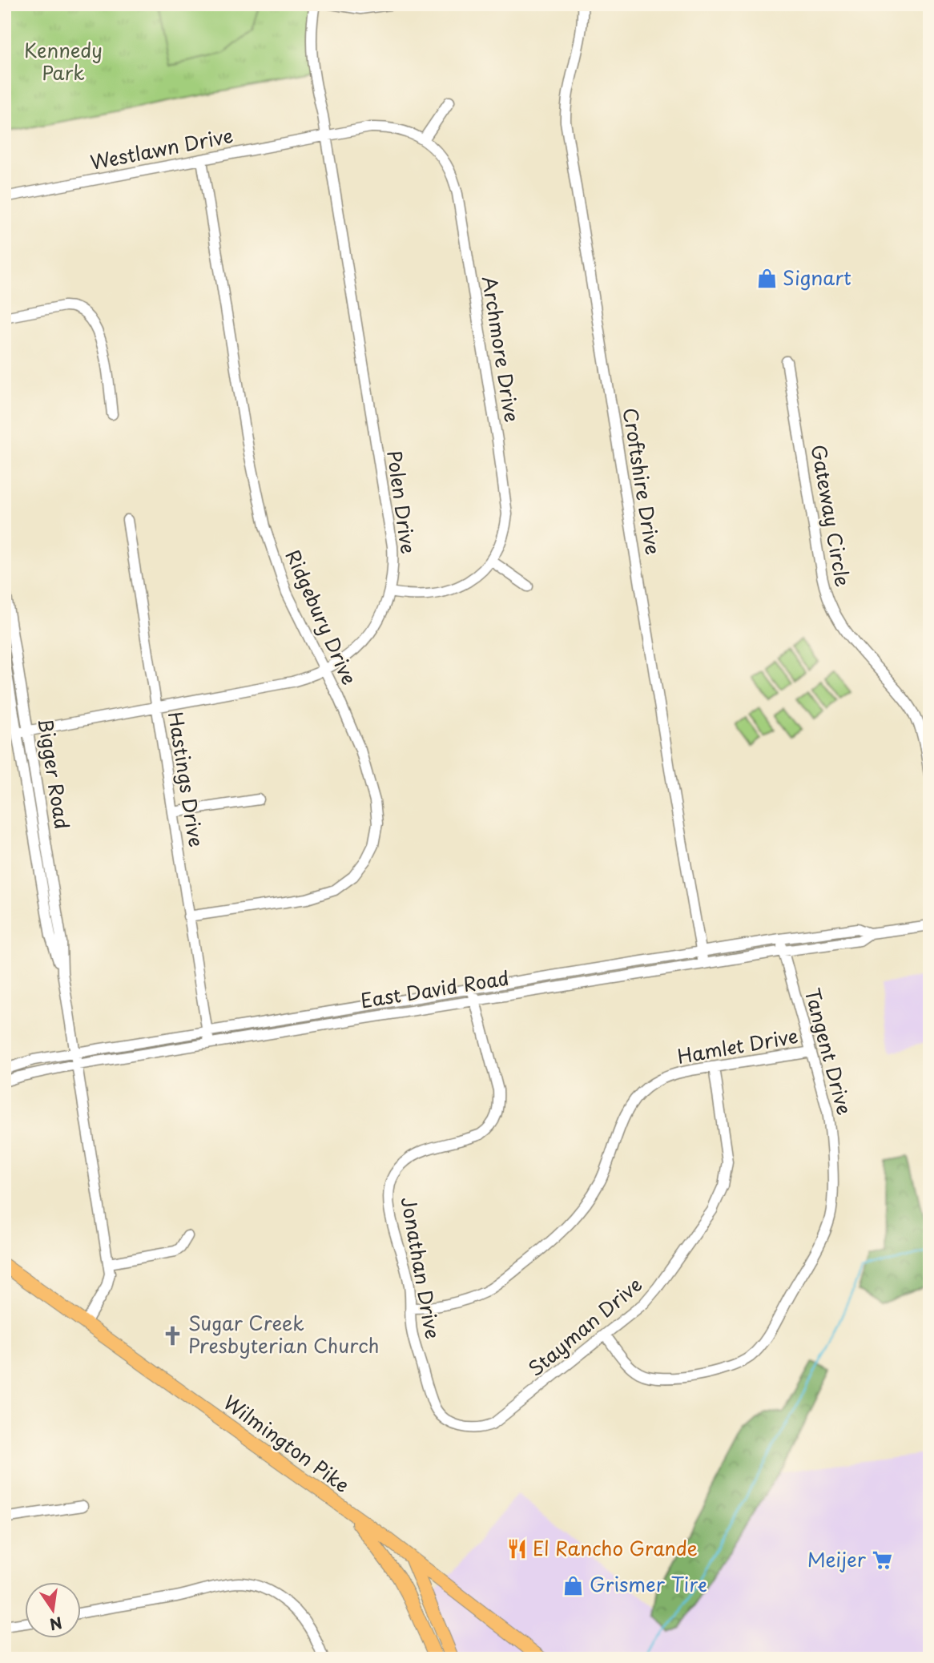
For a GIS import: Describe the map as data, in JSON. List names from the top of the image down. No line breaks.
{"streets":{"main road":["Wilmington Pike"],"street":["Westlawn Drive","Archmore Drive","Croftshire Drive","Polen Drive","Gateway Circle","Ridgebury Drive","Bigger Road","Hastings Drive","East David Road","Hamlet Drive","Tangent Drive","Jonathan Drive","Stayman Drive"]},"crossings":[["Westlawn Drive","Archmore Drive"],["Westlawn Drive","Polen Drive"],["Westlawn Drive","Ridgebury Drive"],["Archmore Drive","Polen Drive"],["Croftshire Drive","East David Road"],["Polen Drive","Ridgebury Drive"],["Polen Drive","Bigger Road"],["Polen Drive","Hastings Drive"],["Ridgebury Drive","Hastings Drive"],["Bigger Road","East David Road"],["Bigger Road","Wilmington Pike"],["Hastings Drive","East David Road"],["East David Road","Tangent Drive"],["East David Road","Jonathan Drive"],["Hamlet Drive","Tangent Drive"],["Hamlet Drive","Jonathan Drive"],["Hamlet Drive","Stayman Drive"],["Tangent Drive","Stayman Drive"],["Jonathan Drive","Stayman Drive"]],"parks":["Kennedy Park"],"places":{"shop":["Signart","Grismer Tire"],"church":["Sugar Creek Presbyterian Church"],"restaurant":["El Rancho Grande"],"supermarket":["Meijer"]},"north":"bottom"}
